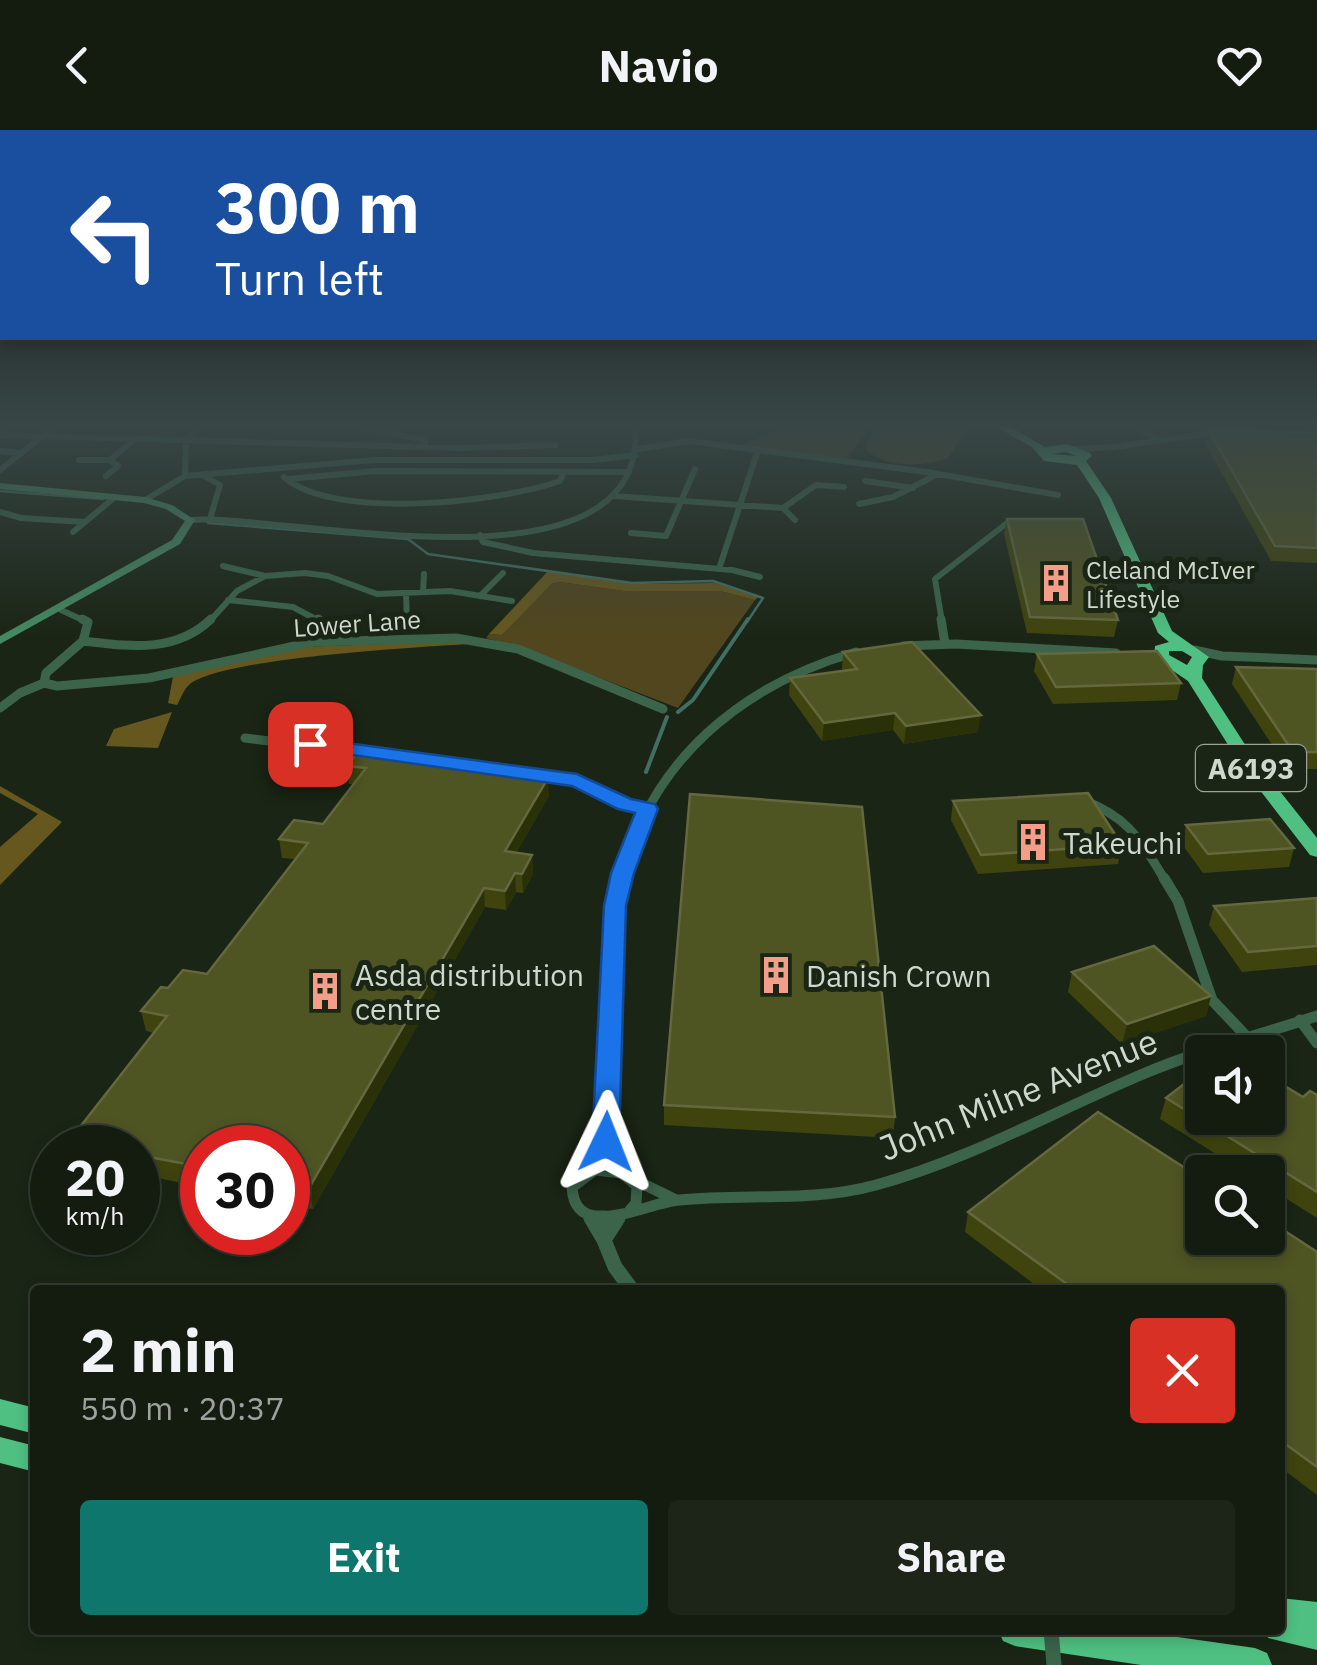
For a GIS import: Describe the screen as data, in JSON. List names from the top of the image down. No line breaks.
{"streets":{"highway":["A6193"],"street":["Lower Lane","John Milne Avenue"]},"places":{"building":["Cleland McIver Lifestyle","Takeuchi","Danish Crown","Asda distribution centre"]},"page":{"header":"Navio","turn":["300 m","Turn left"],"speed":"20 km/h","limit":"30","heading":["2 min","550 m · 20:37"],"buttons":["Exit","Share"]}}
